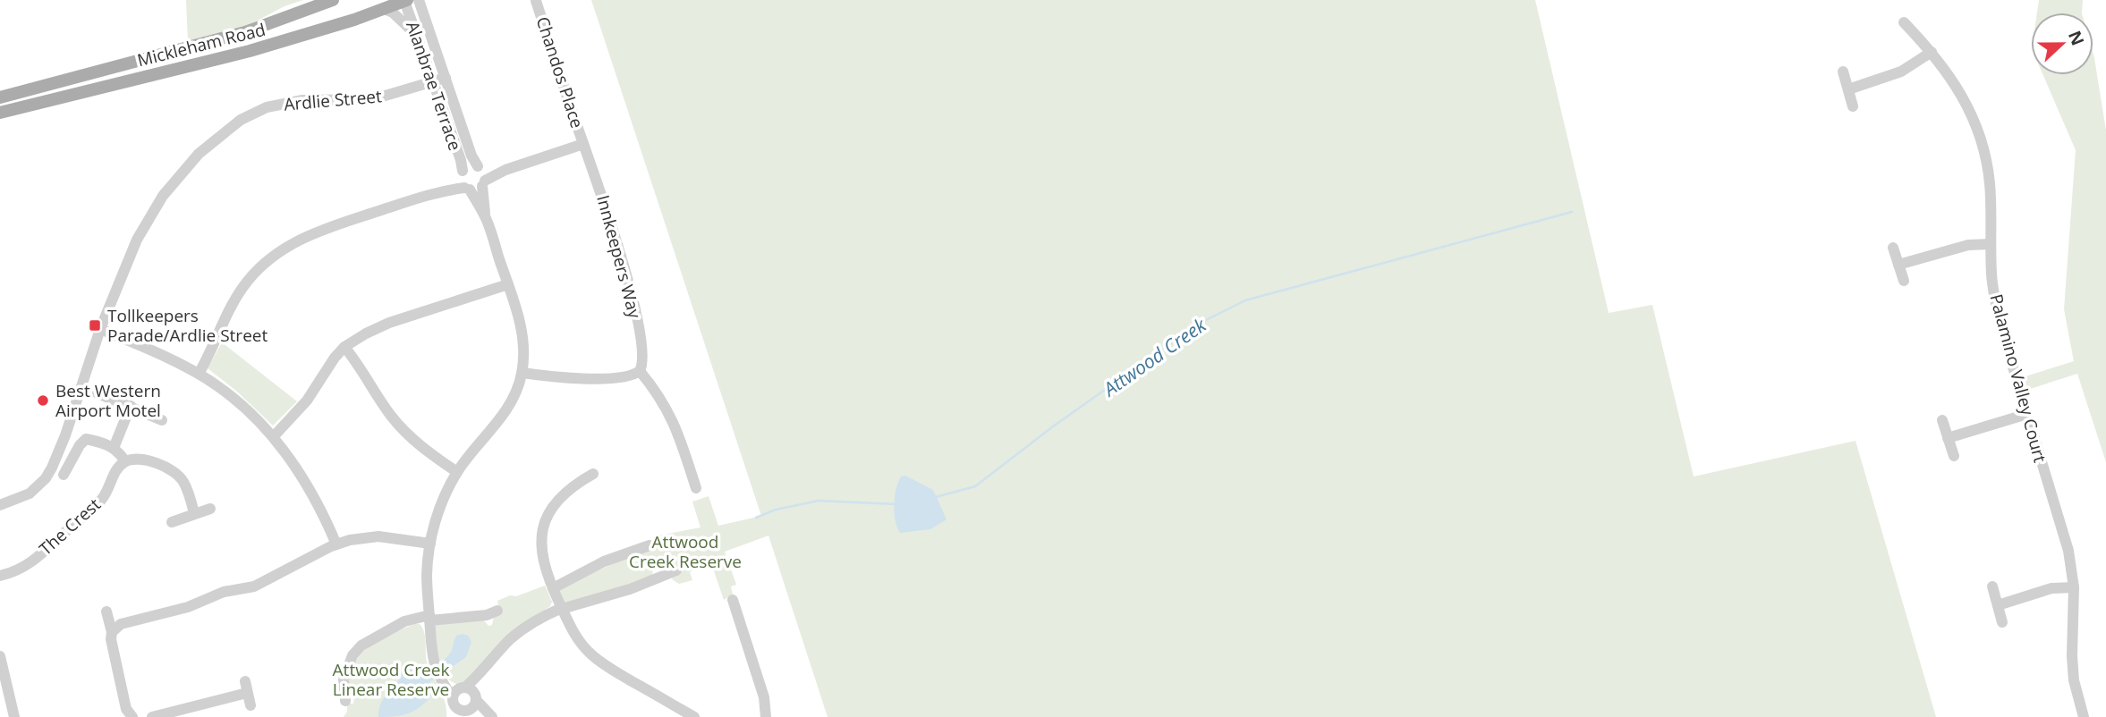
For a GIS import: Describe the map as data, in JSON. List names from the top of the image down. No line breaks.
{"streets":{"main road":["Mickleham Road"],"street":["Chandos Place","Alanbrae Terrace","Ardlie Street","Innkeepers Way","Palamino Valley Court","The Crest"]},"crossings":[["Mickleham Road","Alanbrae Terrace"],["Chandos Place","Innkeepers Way"],["Alanbrae Terrace","Ardlie Street"]],"water":["Attwood Creek"],"parks":["Attwood Creek Reserve","Attwood Creek Linear Reserve"],"places":{"transit":["Tollkeepers Parade/Ardlie Street"],"other":["Best Western Airport Motel"]},"north":"right"}
